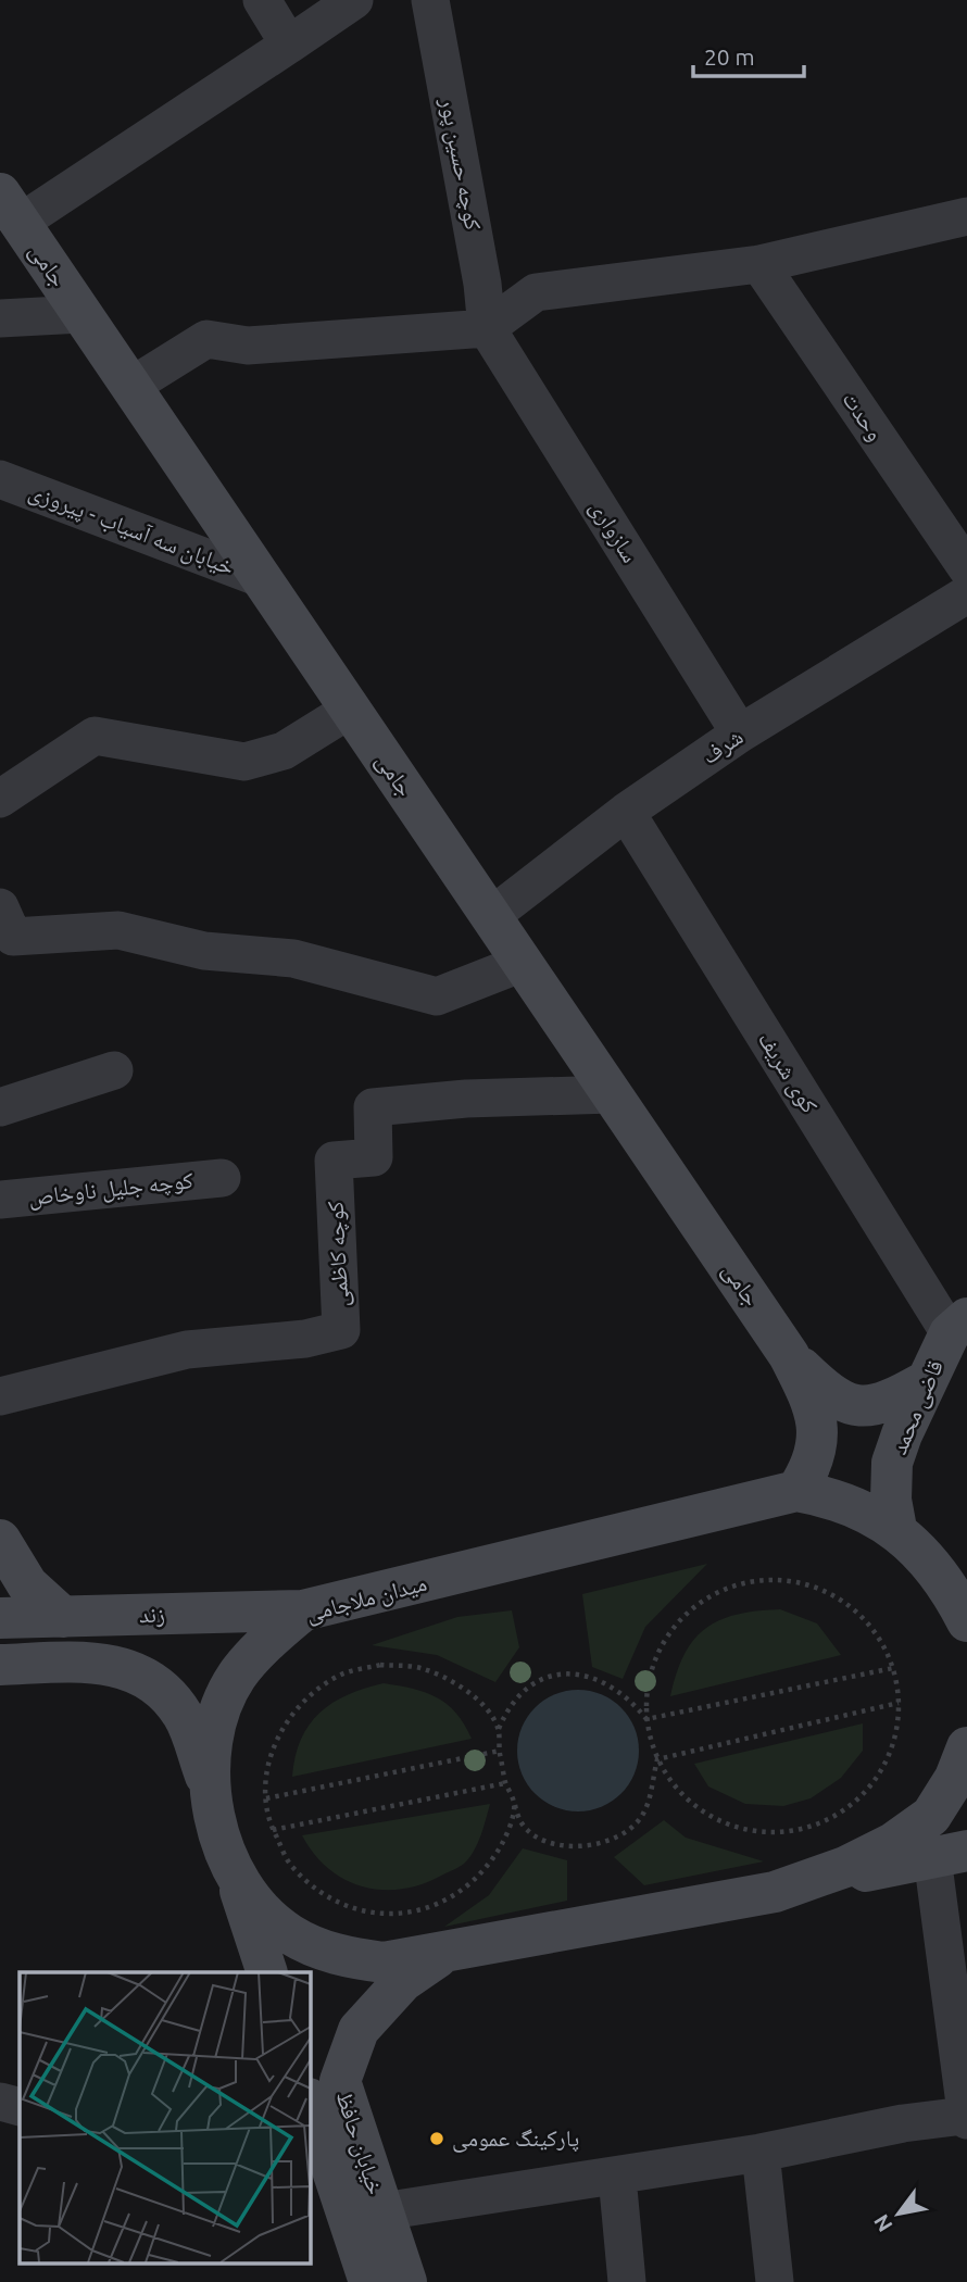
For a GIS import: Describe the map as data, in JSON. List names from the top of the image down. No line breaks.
{"streets":{"main road":["جامی","قاضی محمد","میدان ملاجامی","زند","خیابان حافظ"],"street":["کوچه حسین پور","وحدت","خیابان سه آسیاب - پیروزی","سازواری","شرف","کوی شریف","کوچه جلیل ناوخاص","کوچه کاظمی"]},"crossings":[["کوچه حسین پور","سازواری"],["جامی","خیابان سه آسیاب - پیروزی"],["جامی","شرف"],["جامی","کوچه کاظمی"],["سازواری","شرف"],["شرف","کوی شریف"],["کوی شریف","قاضی محمد"],["قاضی محمد","میدان ملاجامی"],["میدان ملاجامی","زند"],["میدان ملاجامی","خیابان حافظ"]],"places":["پارکینگ عمومی"],"scale_bar":"20 m","north":"bottom left"}
